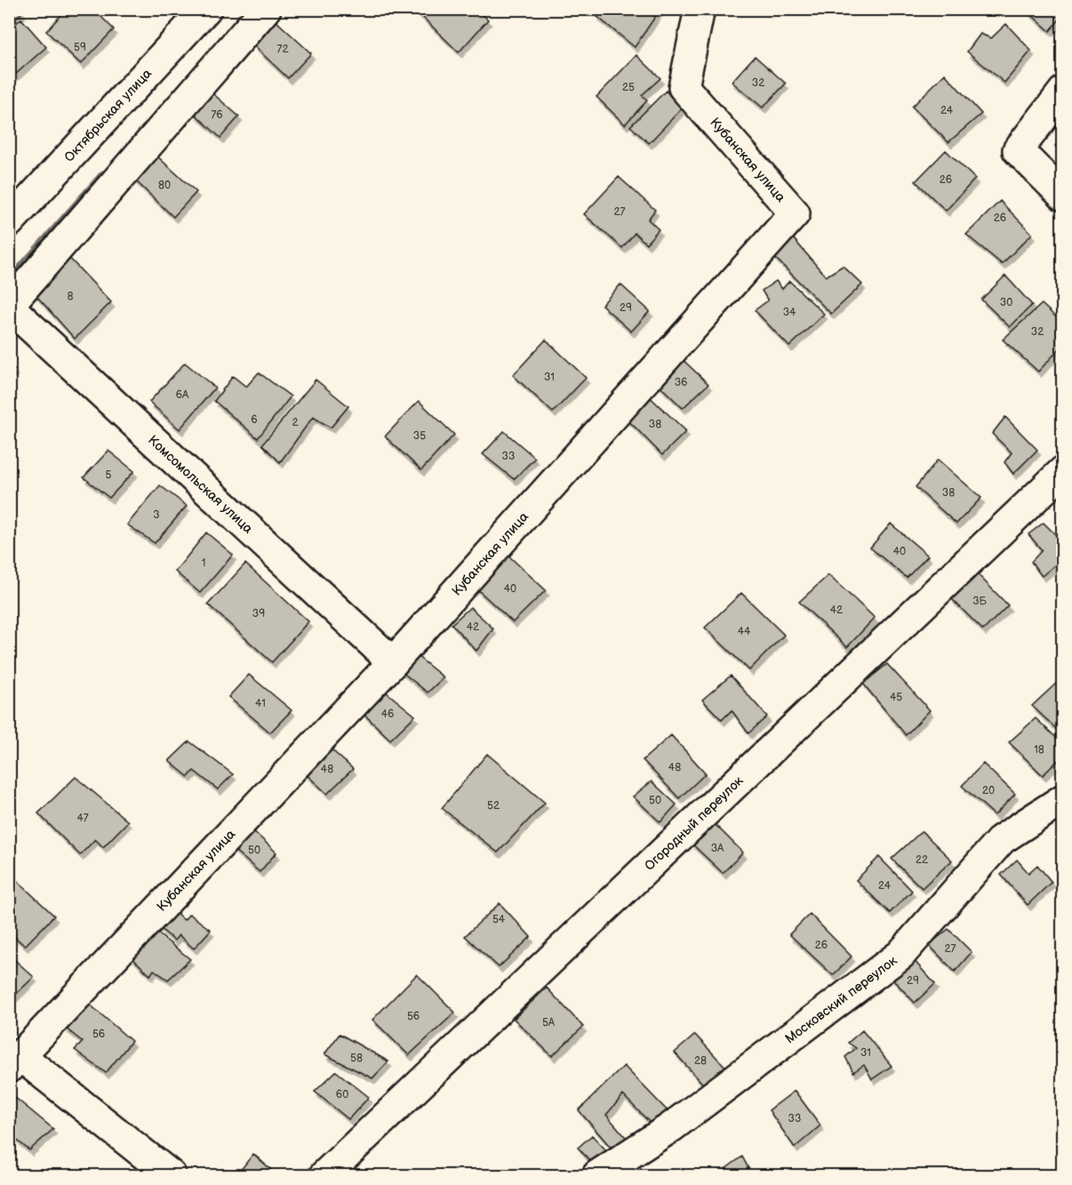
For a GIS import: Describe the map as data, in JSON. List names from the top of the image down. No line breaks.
{"streets":{"street":["Октябрьская улица","Кубанская улица","Комсомольская улица","Огородный переулок","Московский переулок"]},"crossings":[["Кубанская улица","Комсомольская улица"]],"house_numbers":["59","72","32","25","24","76","26","80","27","26","8","30","29","34","32","31","36","6А","6","2","38","35","33","5","38","3","40","1","40","3Б","42","39","42","44","45","41","46","18","48","48","20","50","52","47","3А","50","22","24","54","26","27","29","56","5А","56","31","58","28","60","33"]}
